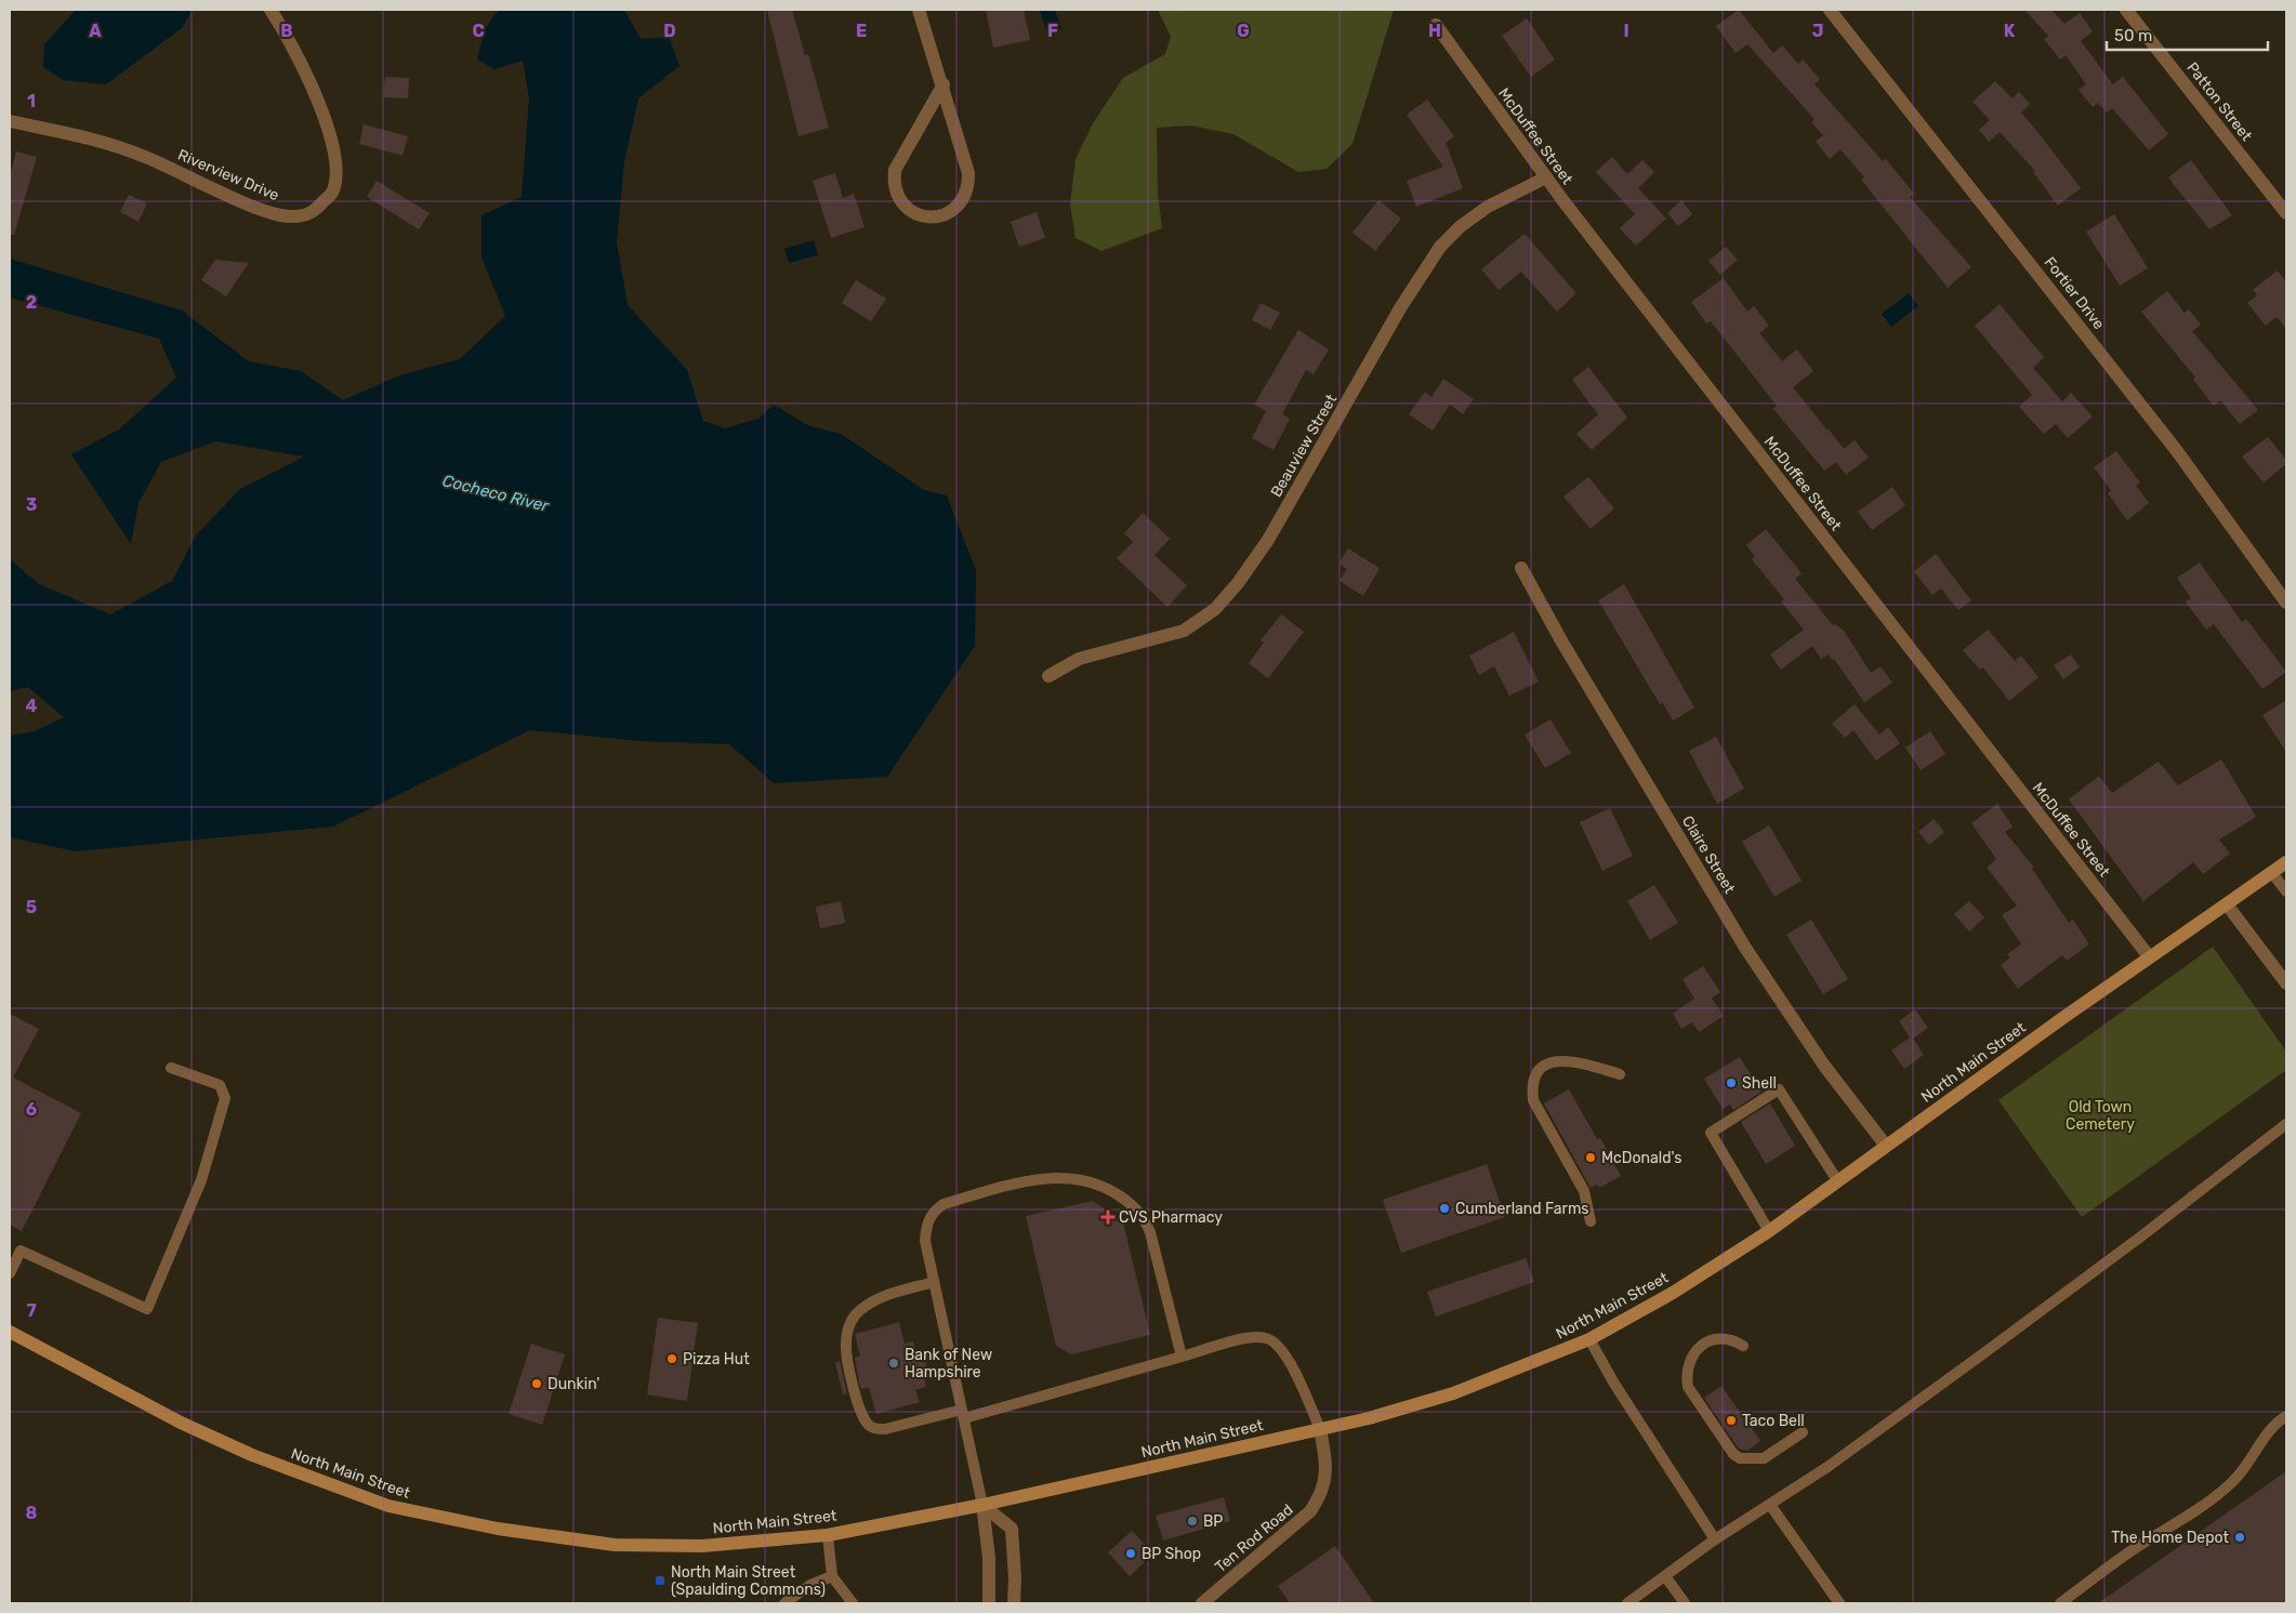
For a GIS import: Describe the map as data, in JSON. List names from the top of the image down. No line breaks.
{"streets":{"main road":["North Main Street"],"street":["Patton Street","McDuffee Street","Riverview Drive","Fortier Drive","Beauview Street","Claire Street","Ten Rod Road"]},"crossings":[["McDuffee Street","Beauview Street"],["McDuffee Street","North Main Street"],["Claire Street","North Main Street"],["North Main Street","Ten Rod Road"]],"water":["Cocheco River"],"parks":["Old Town Cemetery"],"places":{"other":["Shell","McDonald's","Cumberland Farms","Pizza Hut","Bank of New Hampshire","Dunkin'","Taco Bell","BP","The Home Depot","BP Shop"],"health":["CVS Pharmacy"],"transit":["North Main Street (Spaulding Commons)"]},"scale_bar":"50 m","grid":{"columns":["A","B","C","D","E","F","G","H","I","J","K"],"rows":["1","2","3","4","5","6","7","8"]}}
